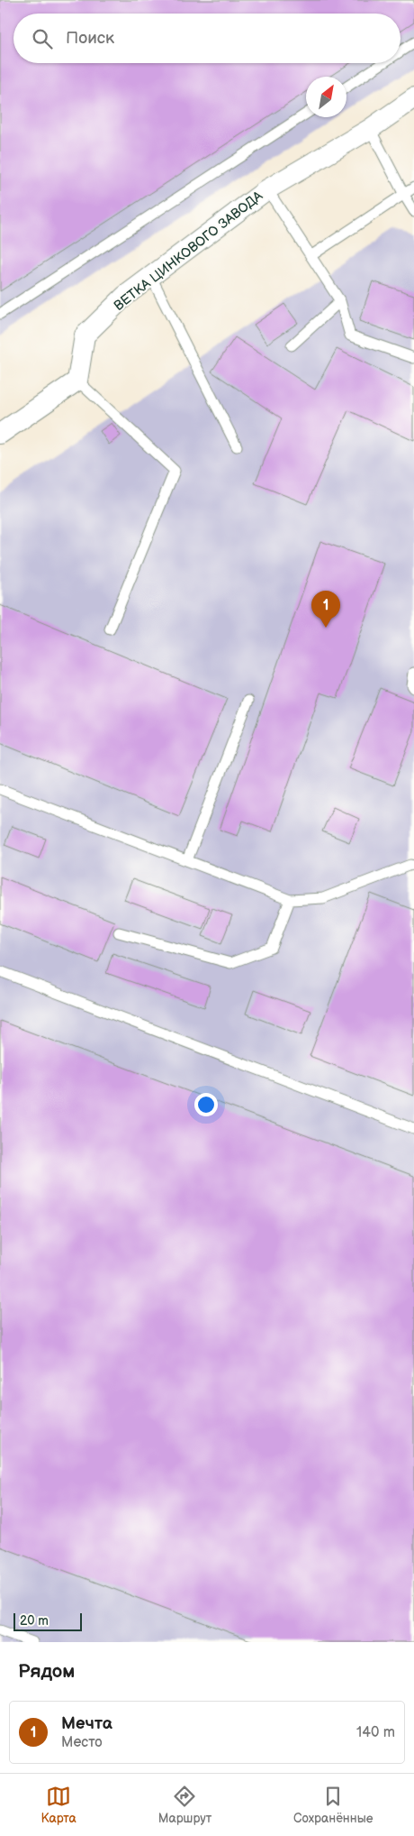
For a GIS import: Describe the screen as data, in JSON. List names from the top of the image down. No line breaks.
{"streets":{"street":["ВЕТКА ЦИНКОВОГО ЗАВОДА"]},"scale_bar":"20 m","north":"top right","page":{"search":"Поиск","pins":"1","scale":"20 m","heading":"Рядом","list":[{"mark":"1","name":"Мечта","note":"Место","value":"140 m"}],"nav":["Карта","Маршрут","Сохранённые"]}}
